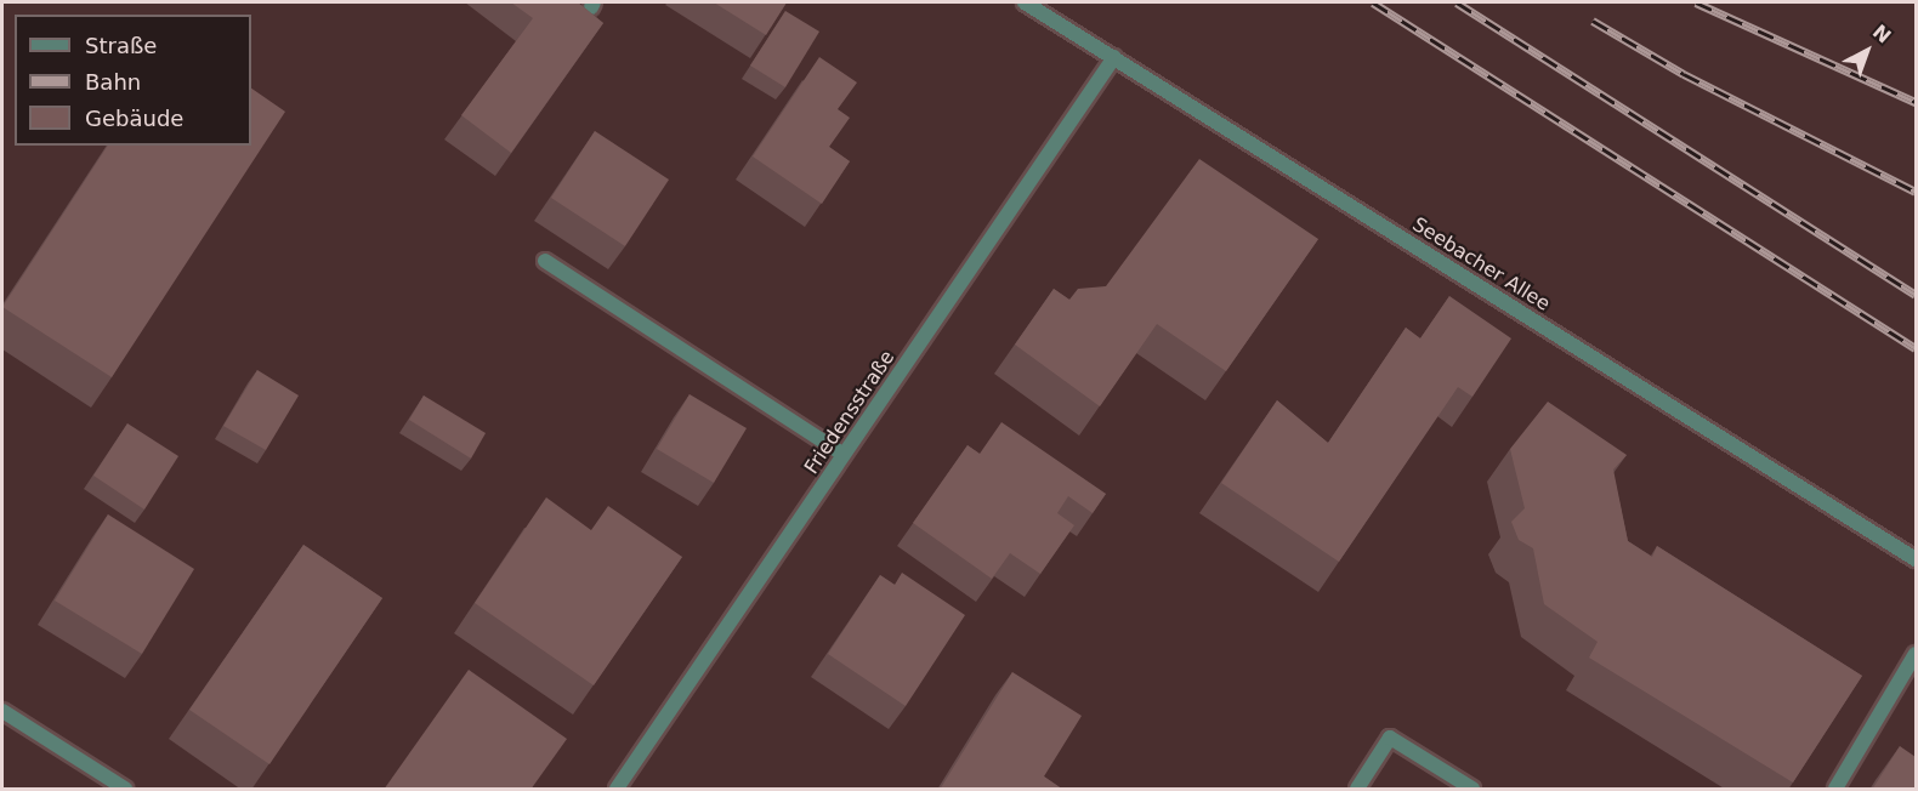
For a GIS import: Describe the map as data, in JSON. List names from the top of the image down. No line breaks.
{"streets":{"street":["Seebacher Allee","Friedensstraße"]},"crossings":[["Seebacher Allee","Friedensstraße"]],"legend":["Straße","Bahn","Gebäude"],"north":"top right"}
